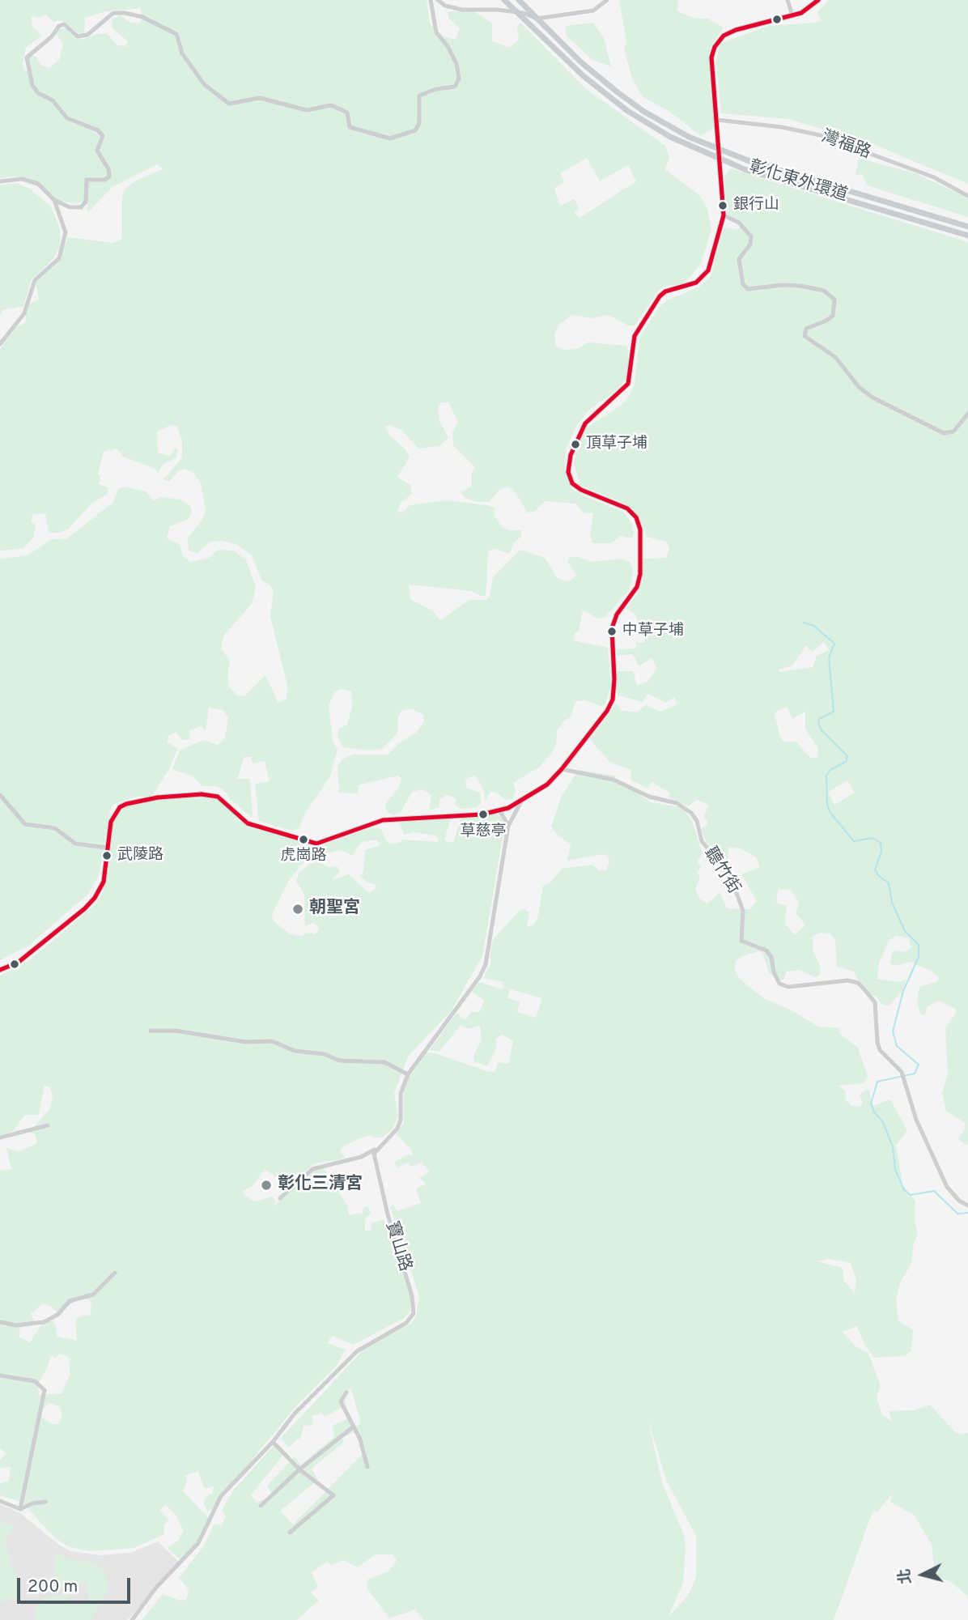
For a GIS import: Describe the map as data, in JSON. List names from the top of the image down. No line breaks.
{"streets":{"main road":["彰化東外環道"],"street":["灣福路","聽竹街","寶山路"]},"places":["銀行山","頂草子埔","中草子埔","草慈亭","虎崗路","武陵路","朝聖宮","彰化三清宮"],"scale_bar":"200 m","north":"left"}
